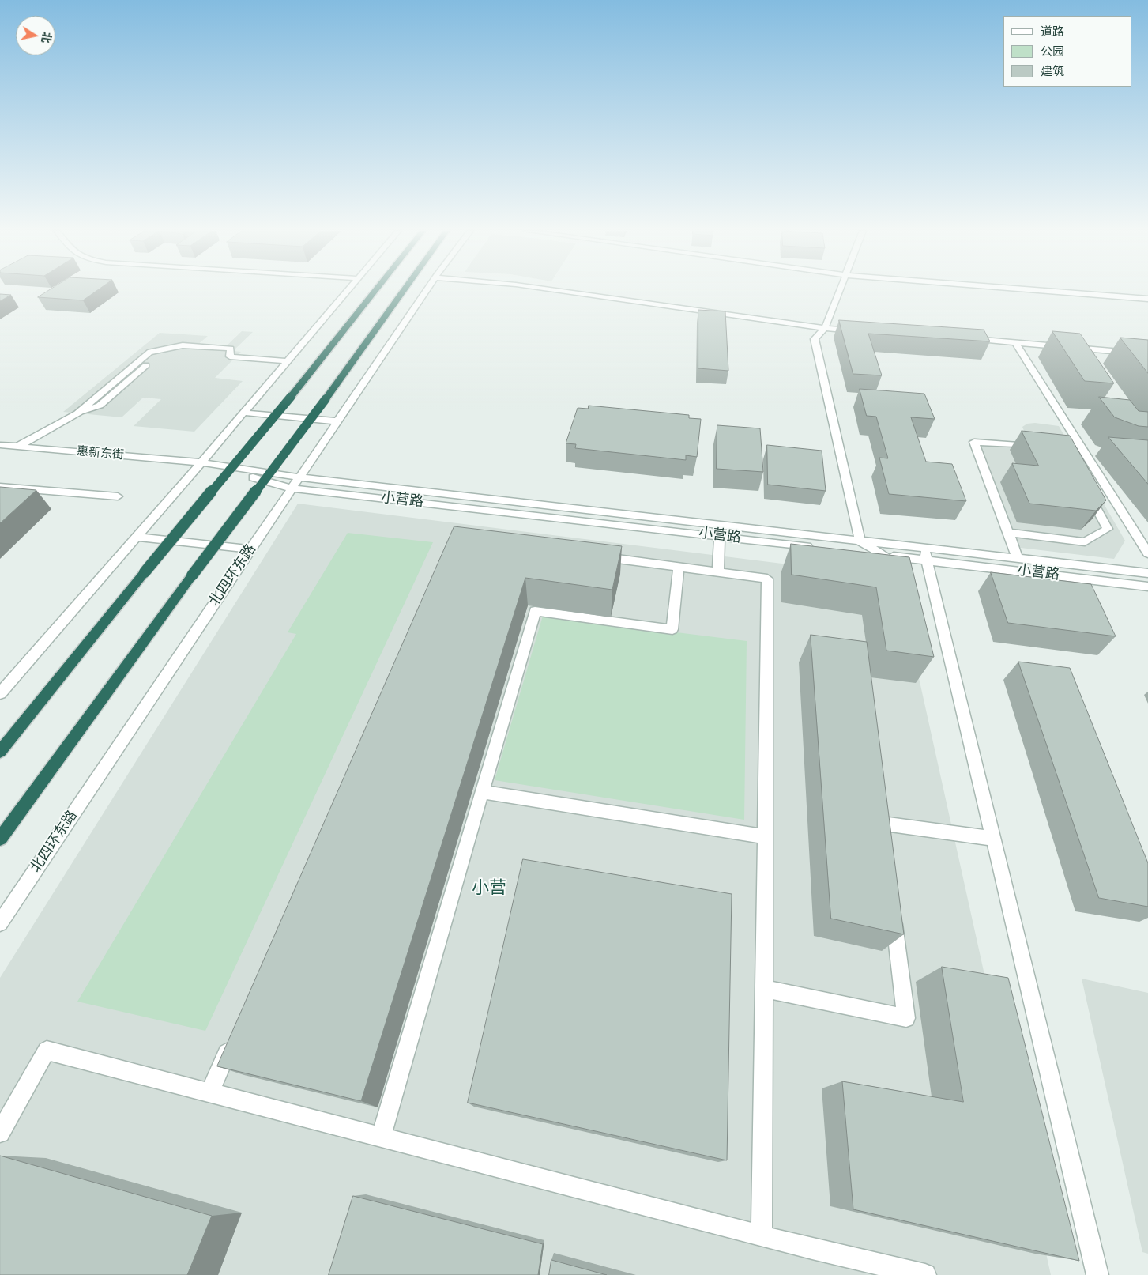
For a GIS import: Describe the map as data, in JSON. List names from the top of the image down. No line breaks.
{"streets":{"street":["惠新东街","小营路","北四环东路"]},"crossings":[["惠新东街","小营路"],["小营路","北四环东路"]],"districts":["小营"],"legend":["道路","公园","建筑"],"north":"right"}
